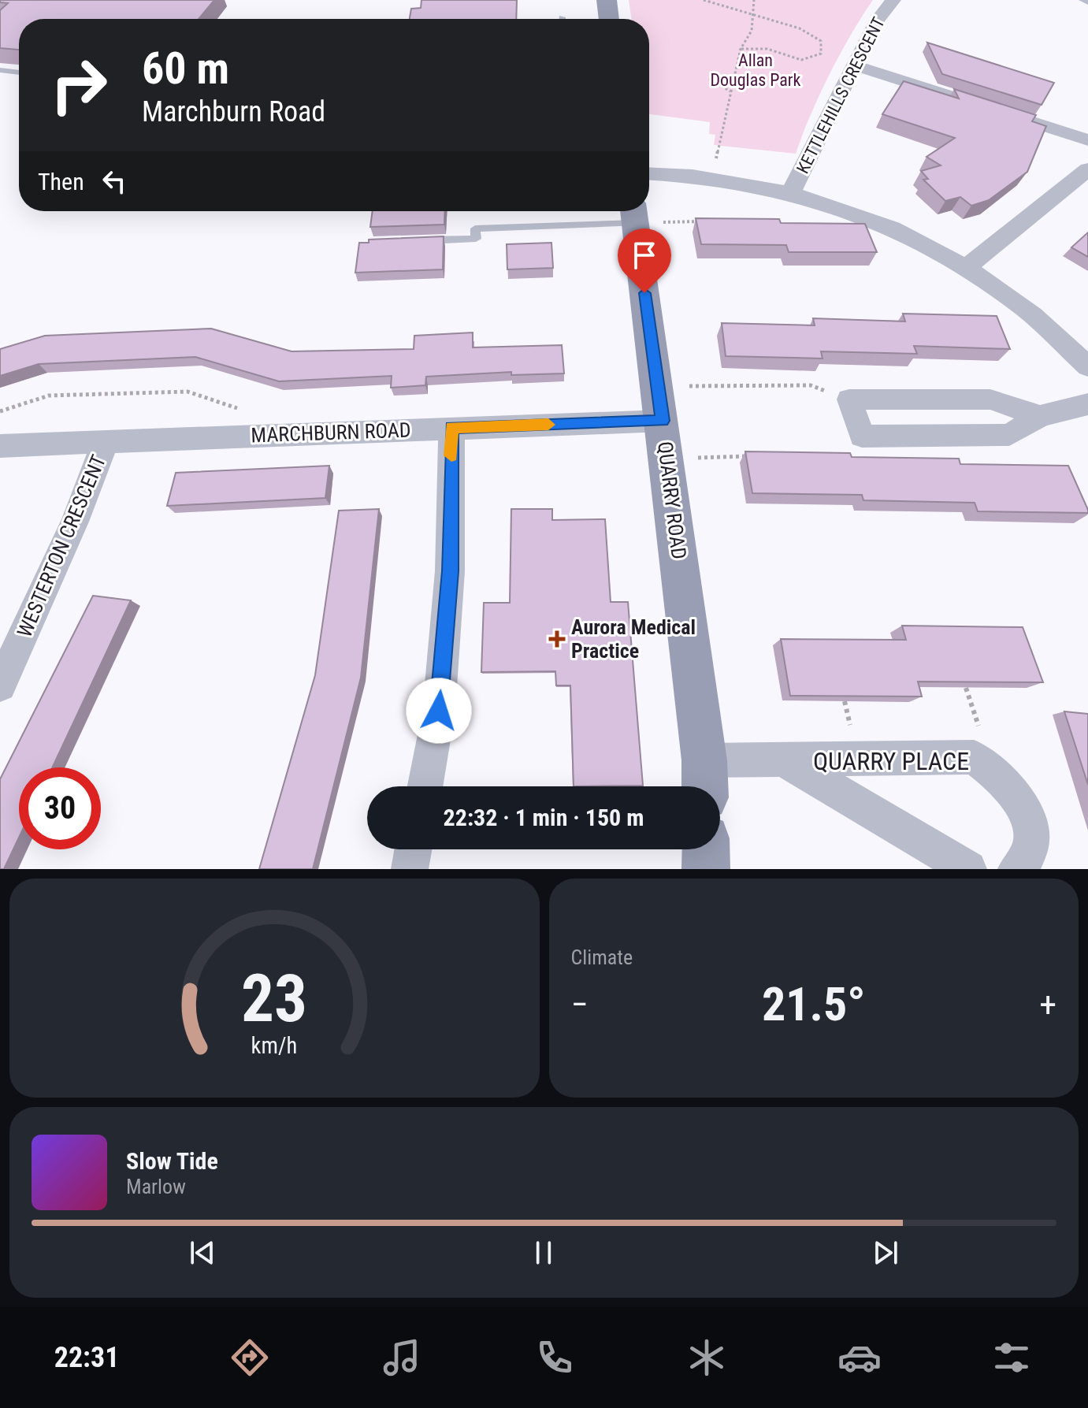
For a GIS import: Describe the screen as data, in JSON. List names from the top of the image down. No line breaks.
{"streets":{"street":["KETTLEHILLS CRESCENT","MARCHBURN ROAD","QUARRY ROAD","WESTERTON CRESCENT","QUARRY PLACE"]},"crossings":[["MARCHBURN ROAD","QUARRY ROAD"],["MARCHBURN ROAD","WESTERTON CRESCENT"],["QUARRY ROAD","QUARRY PLACE"]],"parks":["Allan Douglas Park"],"places":{"health":["Aurora Medical Practice"]},"page":{"turn":["60 m","Marchburn Road"],"then":"Then","limit":"30","trip":"22:32 · 1 min · 150 m","tile":"Climate","heat":["−","21.5°","+"],"song":["Slow Tide","Marlow"],"tabs":"22:31","gauge":["23","km/h"]}}
